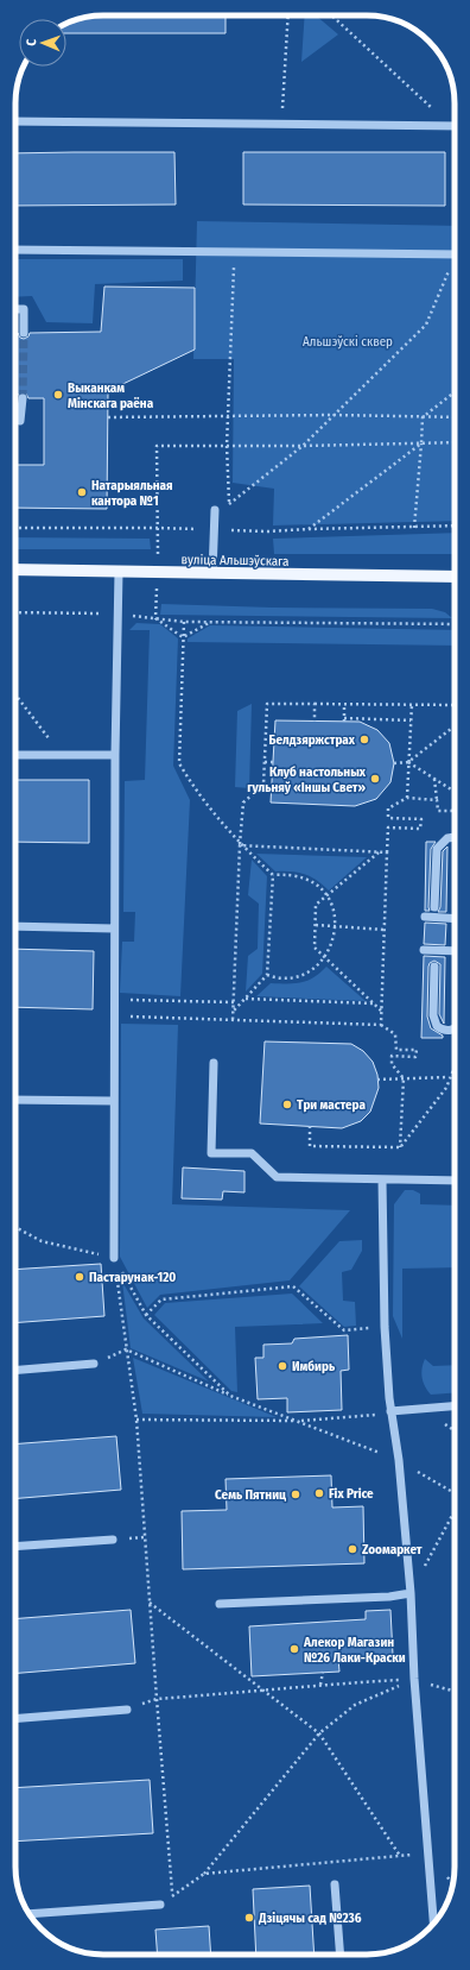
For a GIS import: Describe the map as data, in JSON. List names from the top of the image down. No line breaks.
{"streets":{"main road":["вуліца Альшэўскага"]},"parks":["Альшэўскі сквер"],"places":["Выканкам Мінскага раёна","Натарыяльная кантора №1","Белдзяржстрах","Клуб настольных гульняў «Іншы Свет»","Три мастера","Пастарунак-120","Имбирь","Fix Price","Семь Пятниц","Zooмаркет","Алекор Магазин №26 Лаки-Краски","Дзіцячы сад №236"],"north":"left"}
